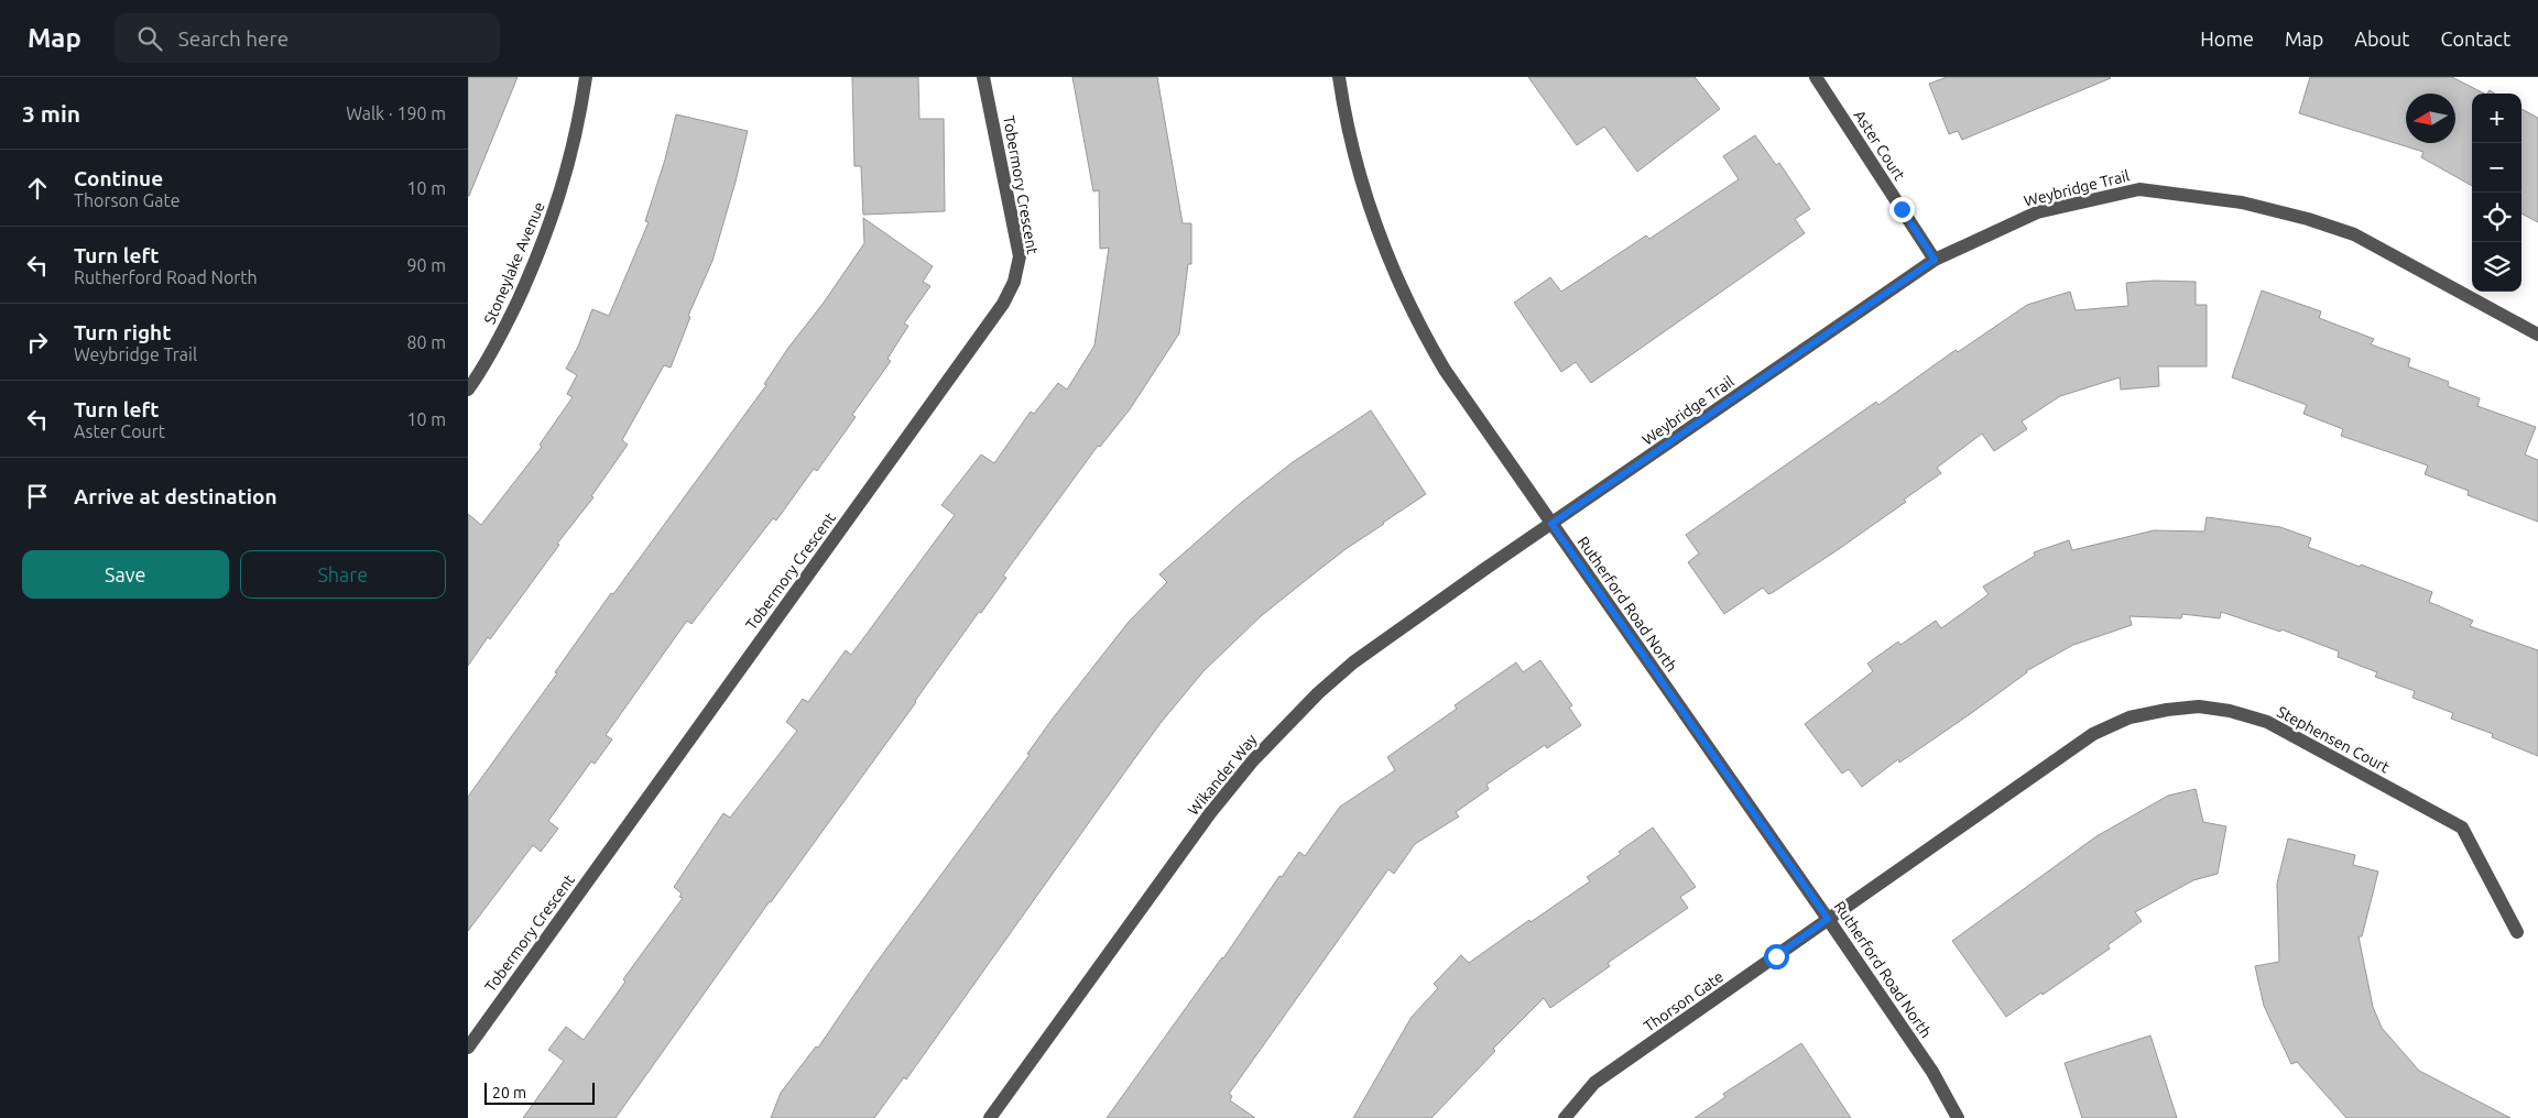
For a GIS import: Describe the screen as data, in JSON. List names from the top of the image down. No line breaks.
{"streets":{"street":["Aster Court","Tobermory Crescent","Weybridge Trail","Stoneylake Avenue","Rutherford Road North","Stephensen Court","Wikander Way","Thorson Gate"]},"crossings":[["Aster Court","Weybridge Trail"],["Weybridge Trail","Rutherford Road North"],["Weybridge Trail","Wikander Way"],["Rutherford Road North","Stephensen Court"],["Rutherford Road North","Wikander Way"],["Rutherford Road North","Thorson Gate"],["Stephensen Court","Thorson Gate"]],"scale_bar":"20 m","north":"left","page":{"header":"Map","search":"Search here","nav":["Home","Map","About","Contact"],"heading":["3 min","Walk · 190 m"],"map_buttons":["+","−"],"list":[["Continue","Thorson Gate","10 m"],["Turn left","Rutherford Road North","90 m"],["Turn right","Weybridge Trail","80 m"],["Turn left","Aster Court","10 m"],"Arrive at destination"],"buttons":["Save","Share"],"scale":"20 m"}}
